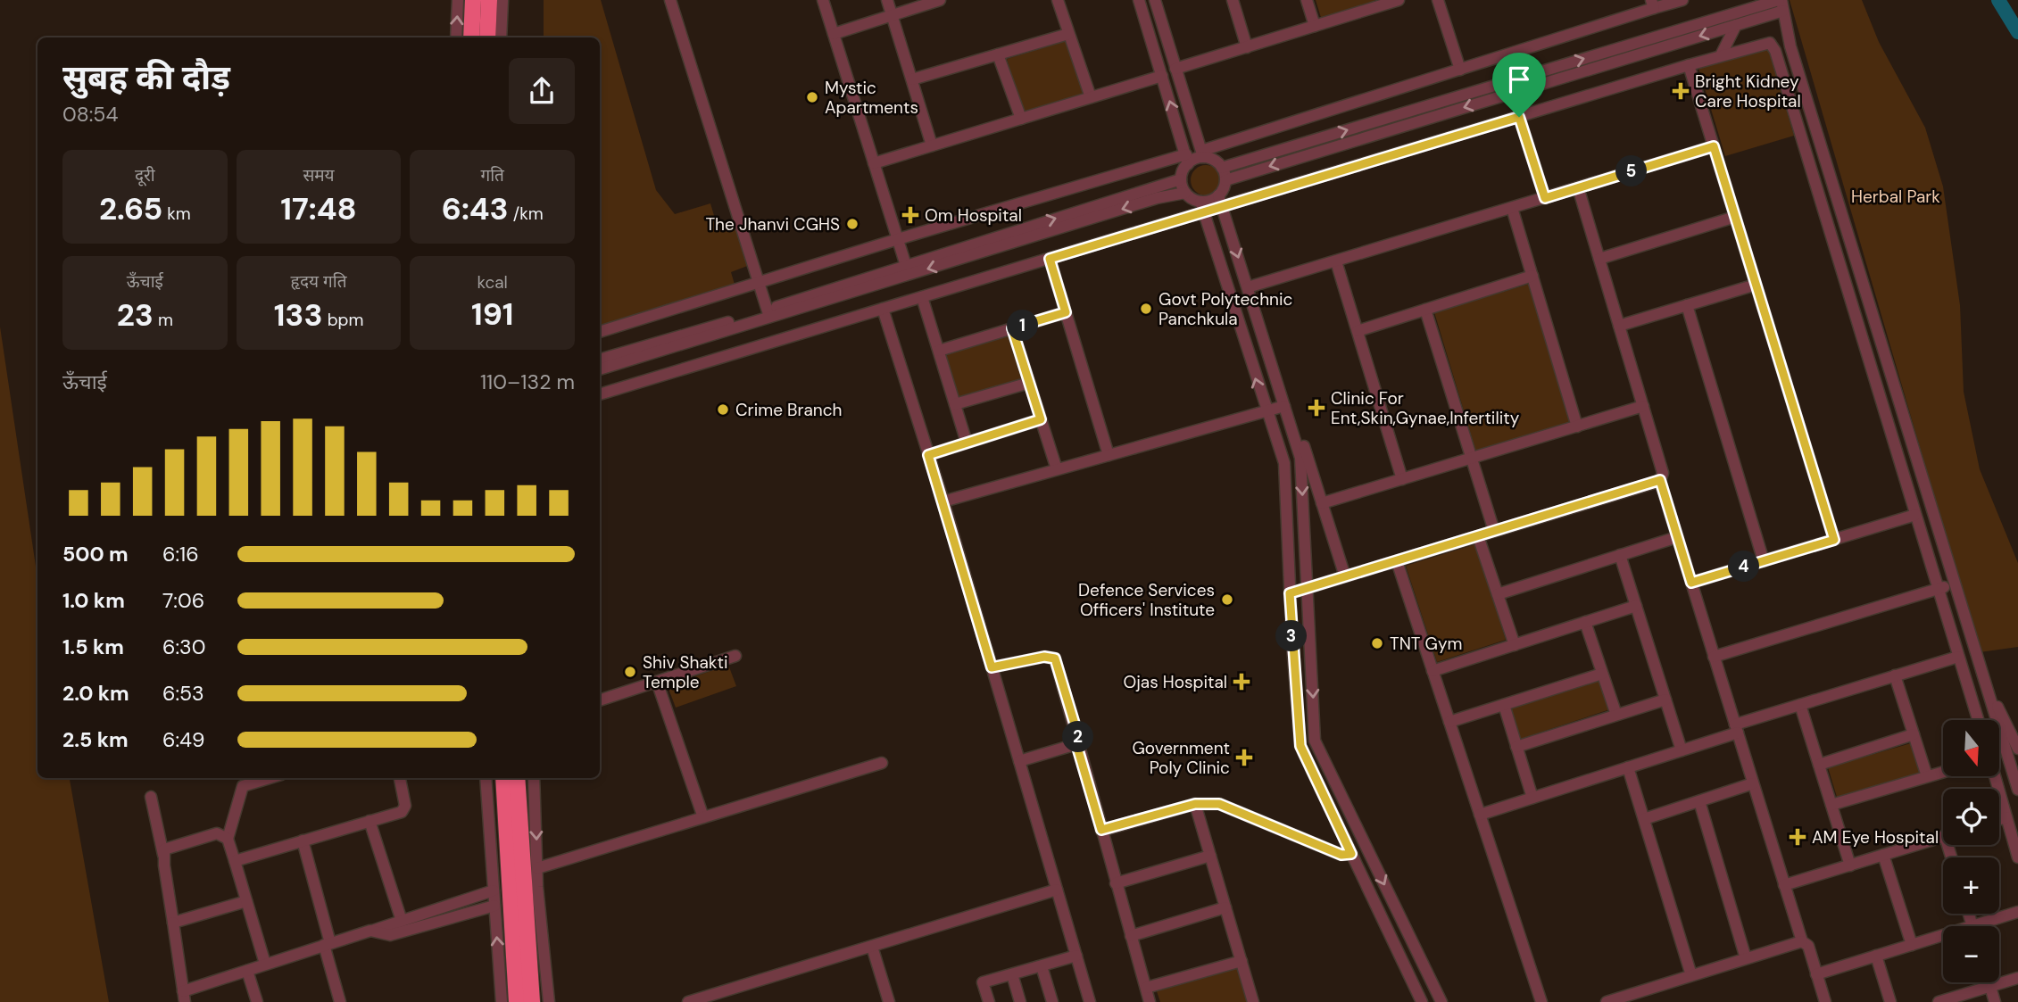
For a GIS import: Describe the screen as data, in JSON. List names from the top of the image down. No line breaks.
{"parks":["Herbal Park"],"places":{"health":["Bright Kidney Care Hospital","Om Hospital","Clinic For Ent,Skin,Gynae,Infertility","Ojas Hospital","Government Poly Clinic","AM Eye Hospital"],"other":["Mystic Apartments","The Jhanvi CGHS","Govt Polytechnic Panchkula","Crime Branch","Defence Services Officers' Institute","TNT Gym","Shiv Shakti Temple"]},"north":"bottom","page":{"heading":["सुबह की दौड़","08:54"],"stats":[["दूरी","2.65 km"],["समय","17:48"],["गति","6:43 /km"],["ऊँचाई","23 m"],["हृदय गति","133 bpm"],["kcal","191"]],"pins":["5","1","4","3","2"],"chart":["ऊँचाई","110–132 m"],"list":[{"name":"500 m","note":"6:16"},{"name":"1.0 km","note":"7:06"},{"name":"1.5 km","note":"6:30"},{"name":"2.0 km","note":"6:53"},{"name":"2.5 km","note":"6:49"}],"map_buttons":["+","−"]}}
